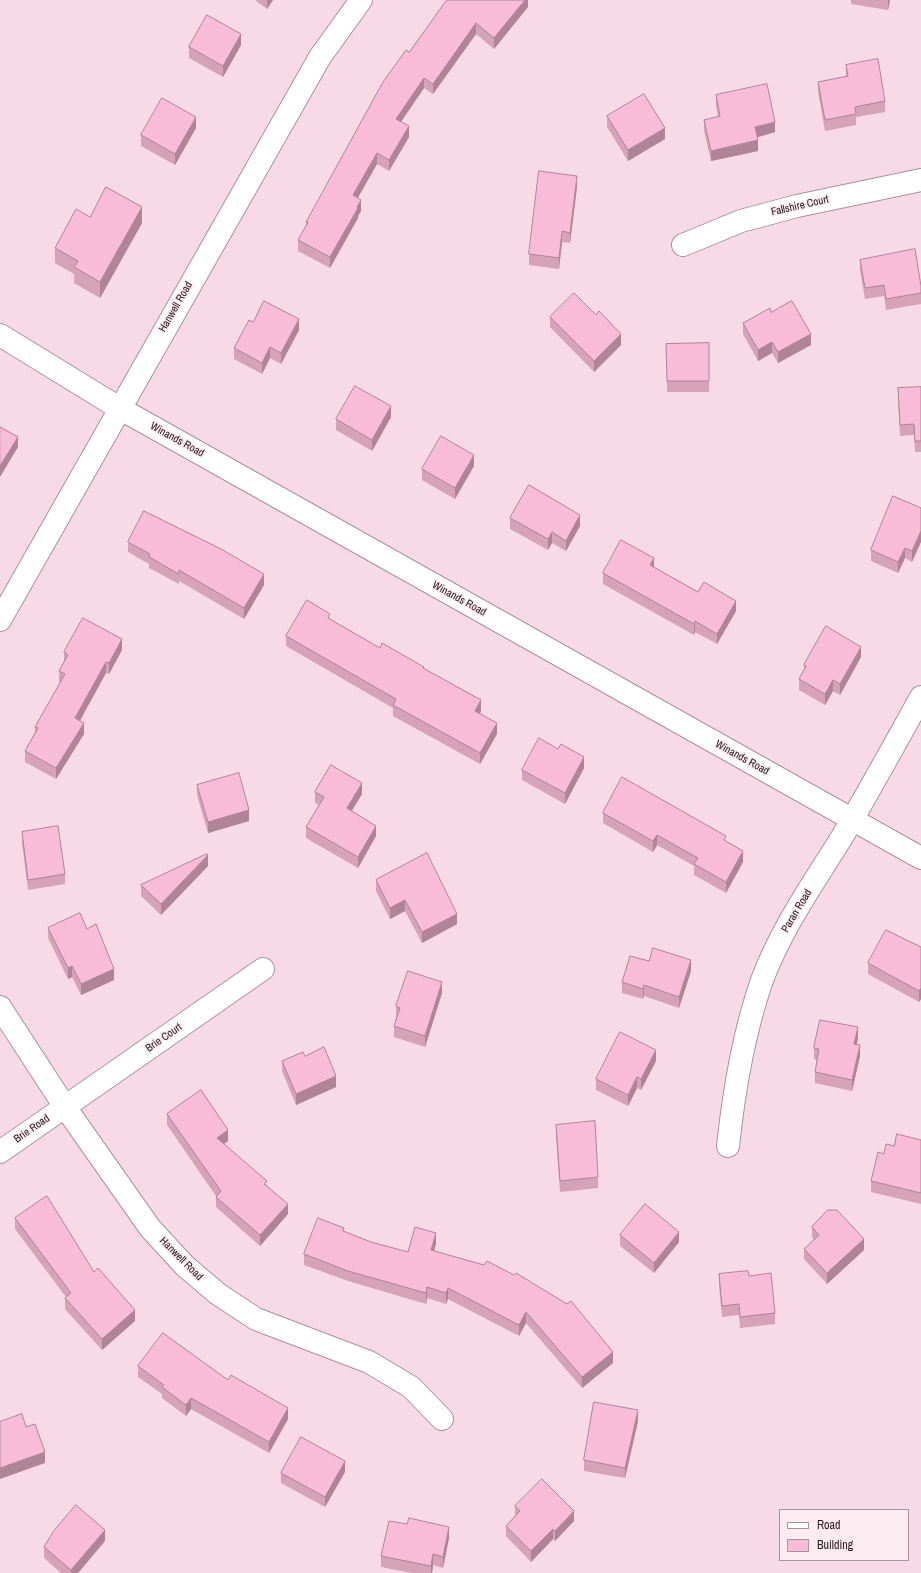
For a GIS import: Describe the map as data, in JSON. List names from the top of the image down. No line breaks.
{"streets":{"street":["Fallshire Court","Hanwell Road","Winands Road","Paran Road","Brie Court","Brie Road"]},"crossings":[["Hanwell Road","Winands Road"],["Hanwell Road","Brie Court"],["Hanwell Road","Brie Road"],["Winands Road","Paran Road"],["Brie Court","Brie Road"]],"legend":["Road","Building"]}
